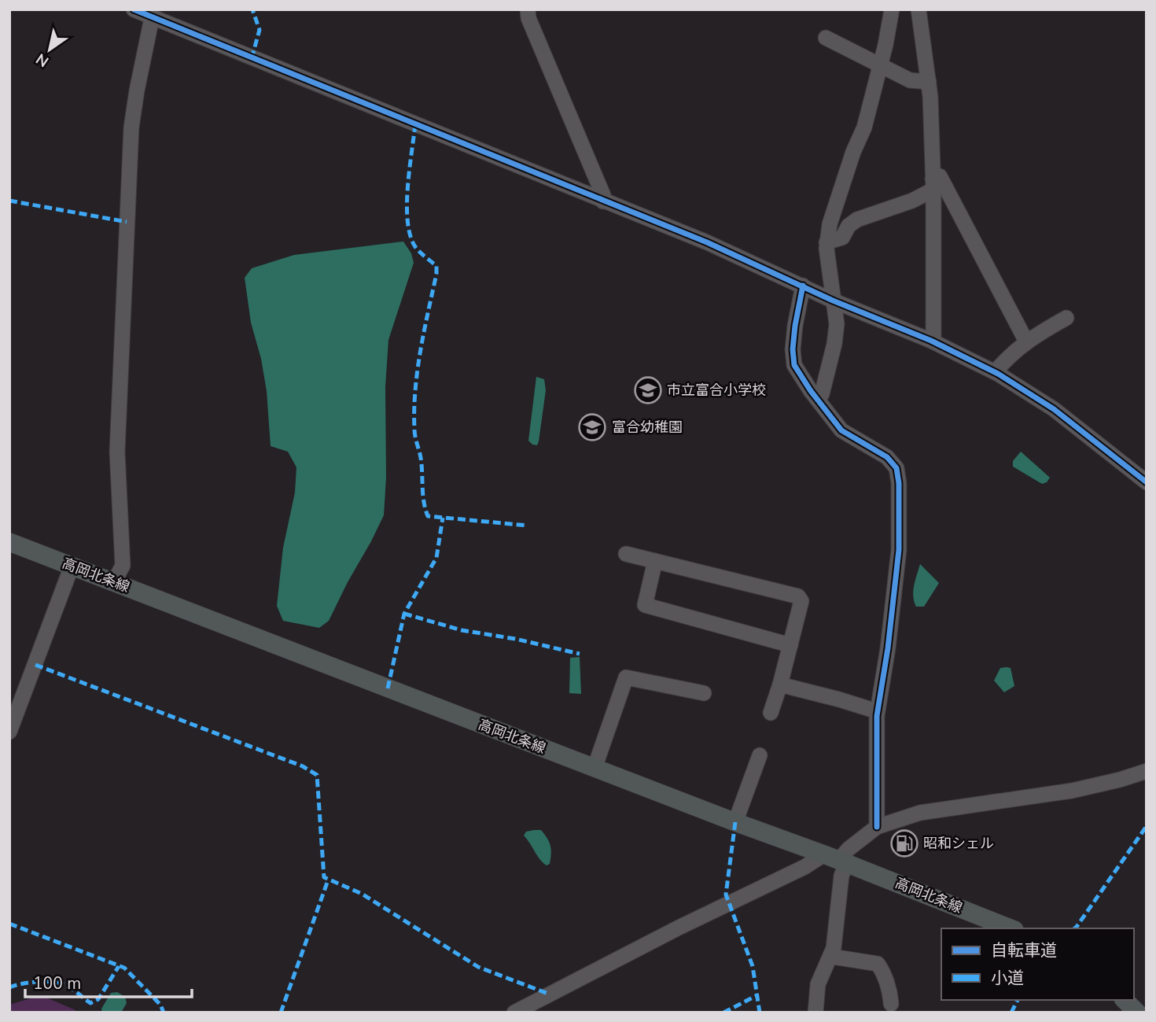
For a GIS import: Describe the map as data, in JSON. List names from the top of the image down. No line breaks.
{"streets":{"main road":["高岡北条線"]},"places":{"school or university":["市立富合小学校","富合幼稚園"],"fuel station":["昭和シェル"]},"legend":["自転車道","小道"],"scale_bar":"100 m","north":"bottom left"}
